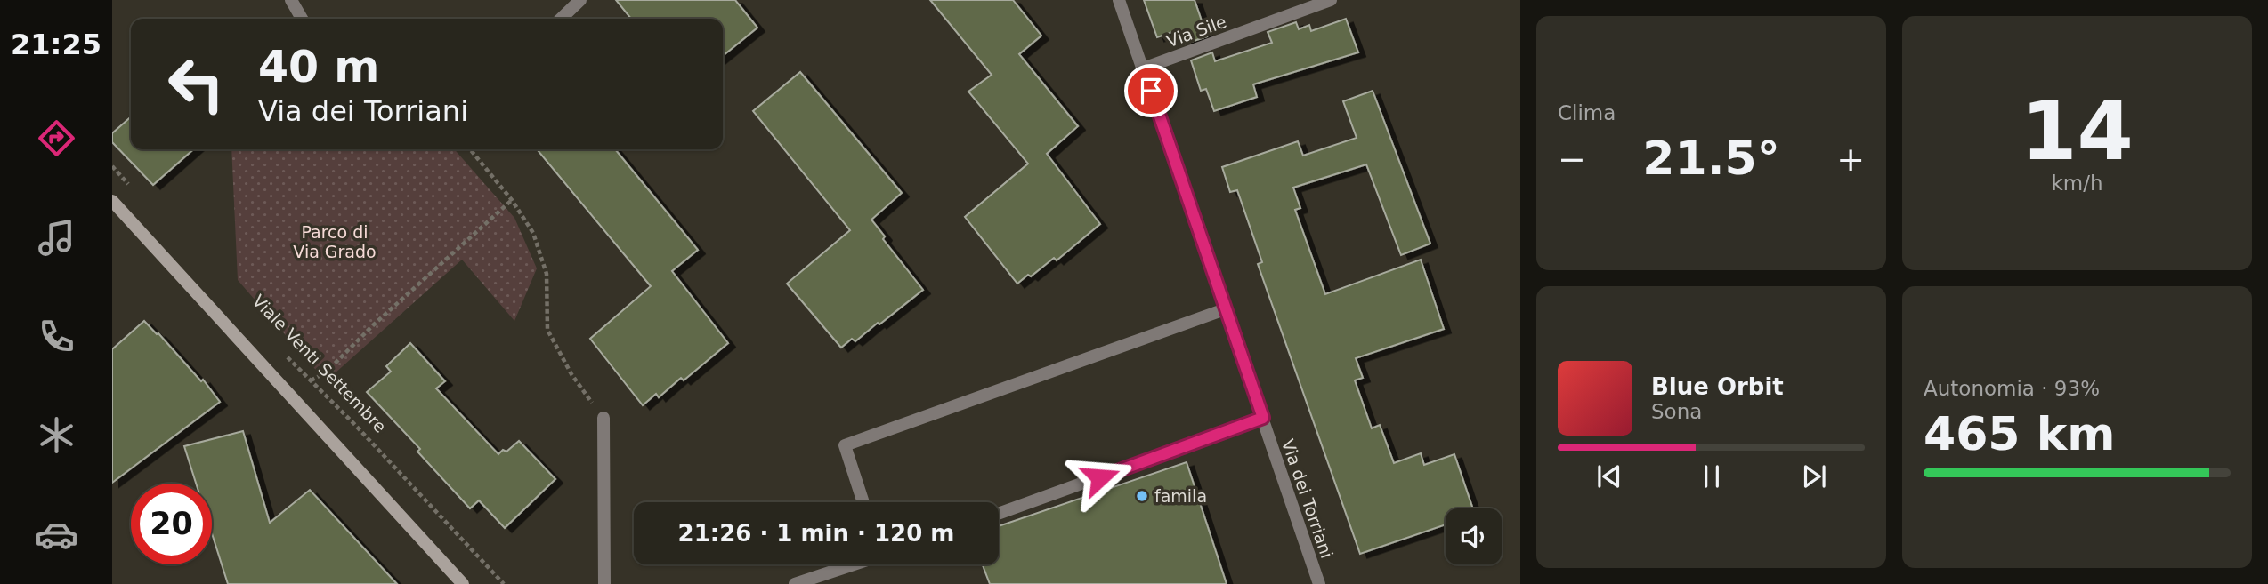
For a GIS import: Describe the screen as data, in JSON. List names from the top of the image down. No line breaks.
{"streets":{"street":["Via Sile","Via dei Torriani"],"path":["Viale Venti Settembre"]},"crossings":[["Via Sile","Via dei Torriani"]],"parks":["Parco di Via Grado"],"places":["famila"],"page":{"tabs":"21:25","tile":["Clima",["14","km/h"],["Autonomia · 93%","465 km"]],"turn":["40 m","Via dei Torriani"],"heat":["−","21.5°","+"],"song":["Blue Orbit","Sona"],"limit":"20","trip":"21:26 · 1 min · 120 m"}}
